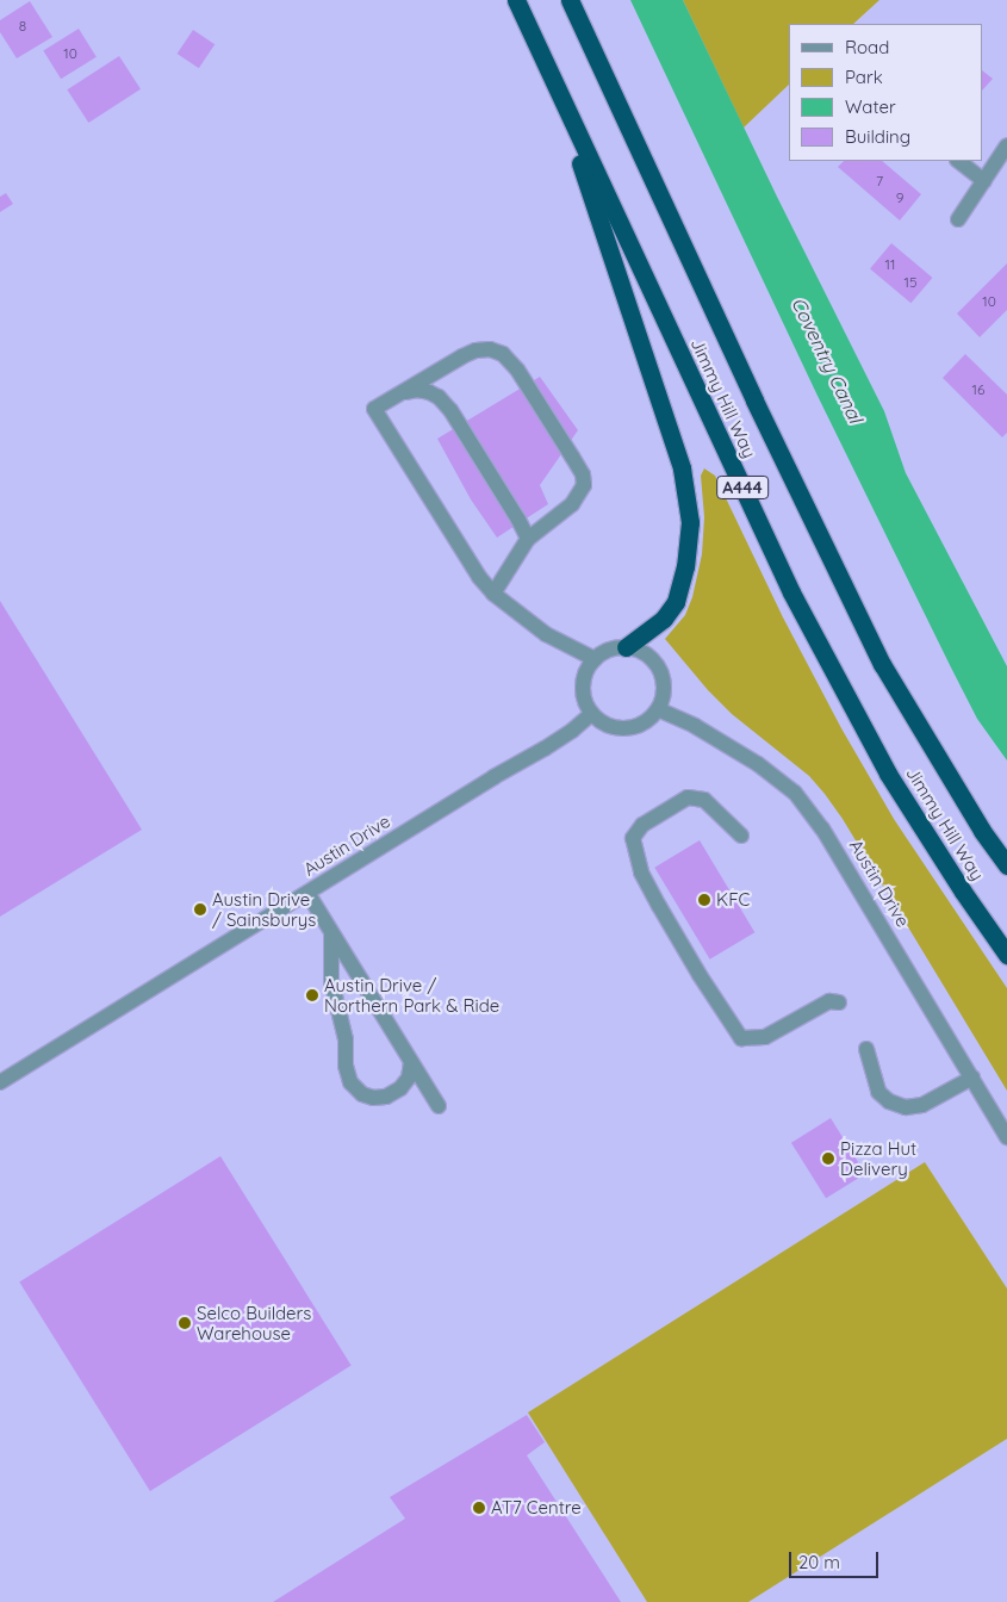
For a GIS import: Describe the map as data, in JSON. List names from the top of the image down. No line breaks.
{"streets":{"highway":["Jimmy Hill Way","A444"],"street":["Austin Drive"]},"water":["Coventry Canal"],"places":["KFC","Austin Drive / Sainsburys","Austin Drive / Northern Park & Ride","Pizza Hut Delivery","Selco Builders Warehouse","AT7 Centre"],"house_numbers":["8","10","7","9","11","15","10","16"],"legend":["Road","Park","Water","Building"],"scale_bar":"20 m"}
